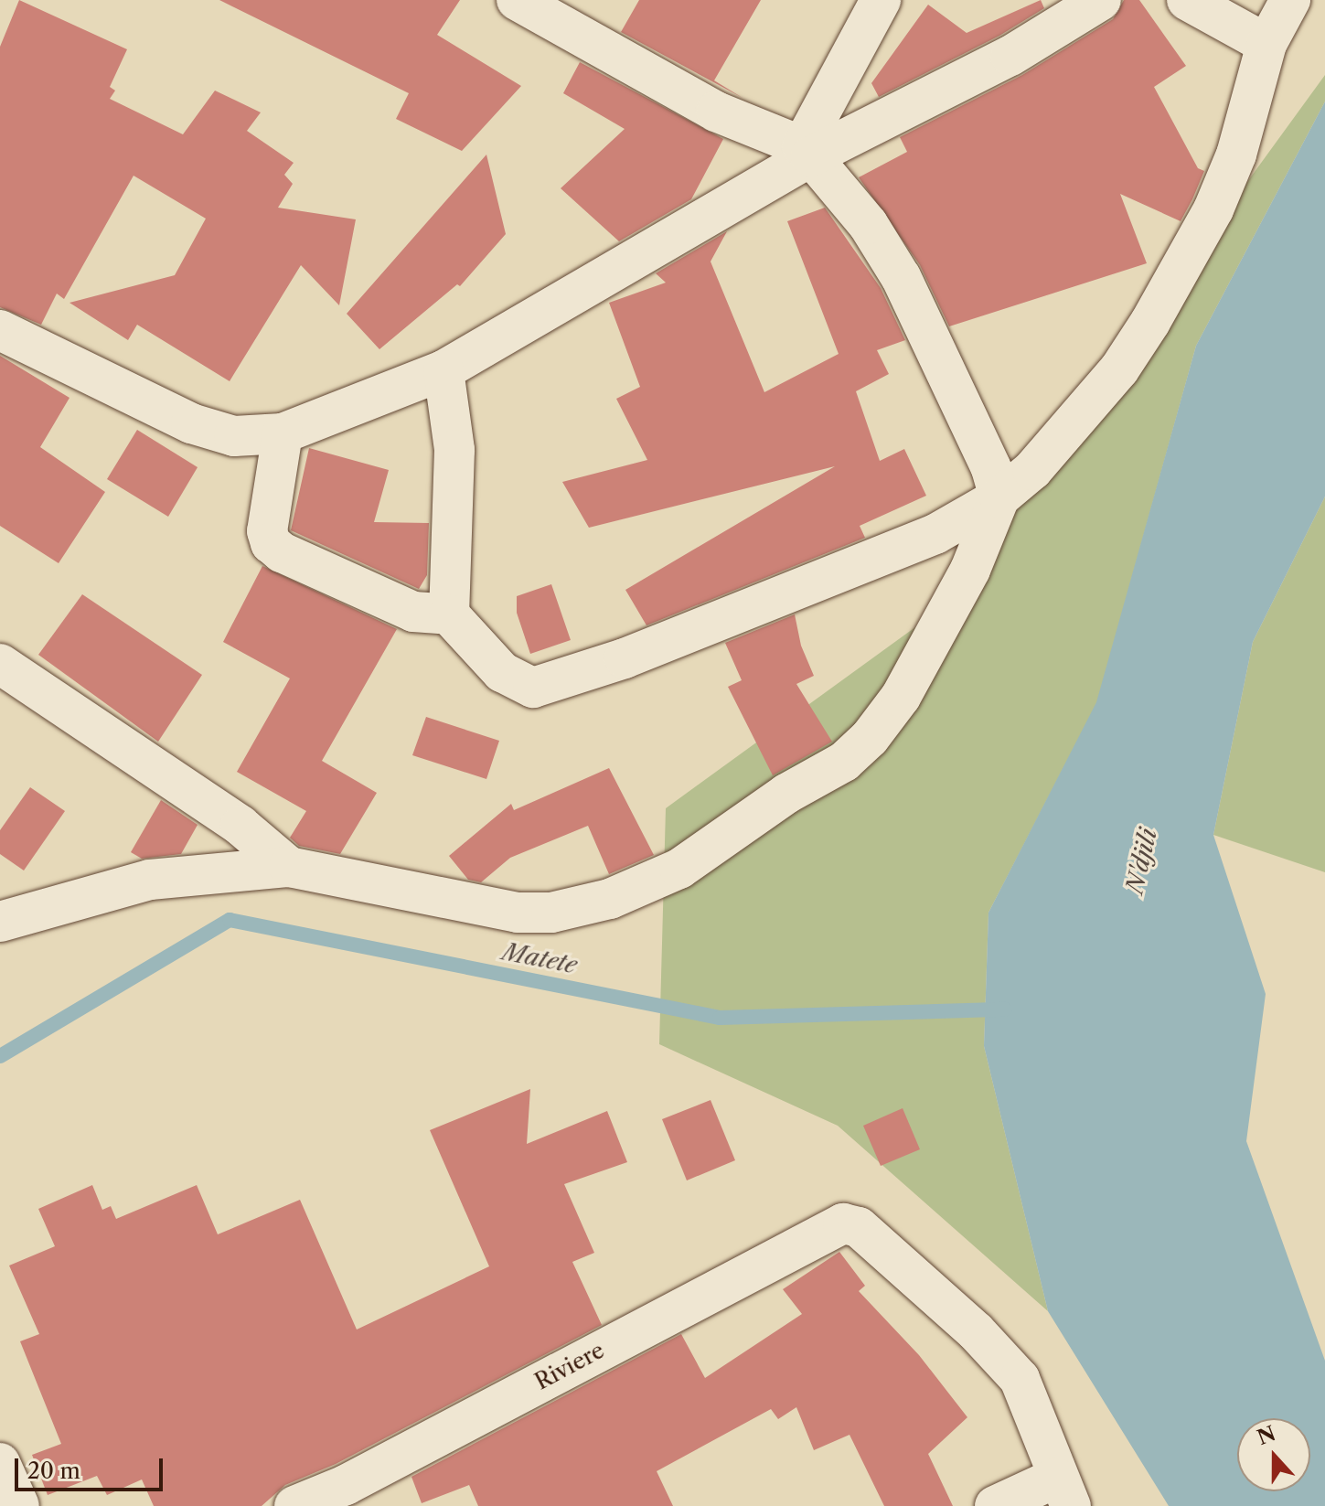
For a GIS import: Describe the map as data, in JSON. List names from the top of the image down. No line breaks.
{"streets":{"street":["Riviere"]},"water":["N'djili","Matete"],"scale_bar":"20 m","north":"top"}
